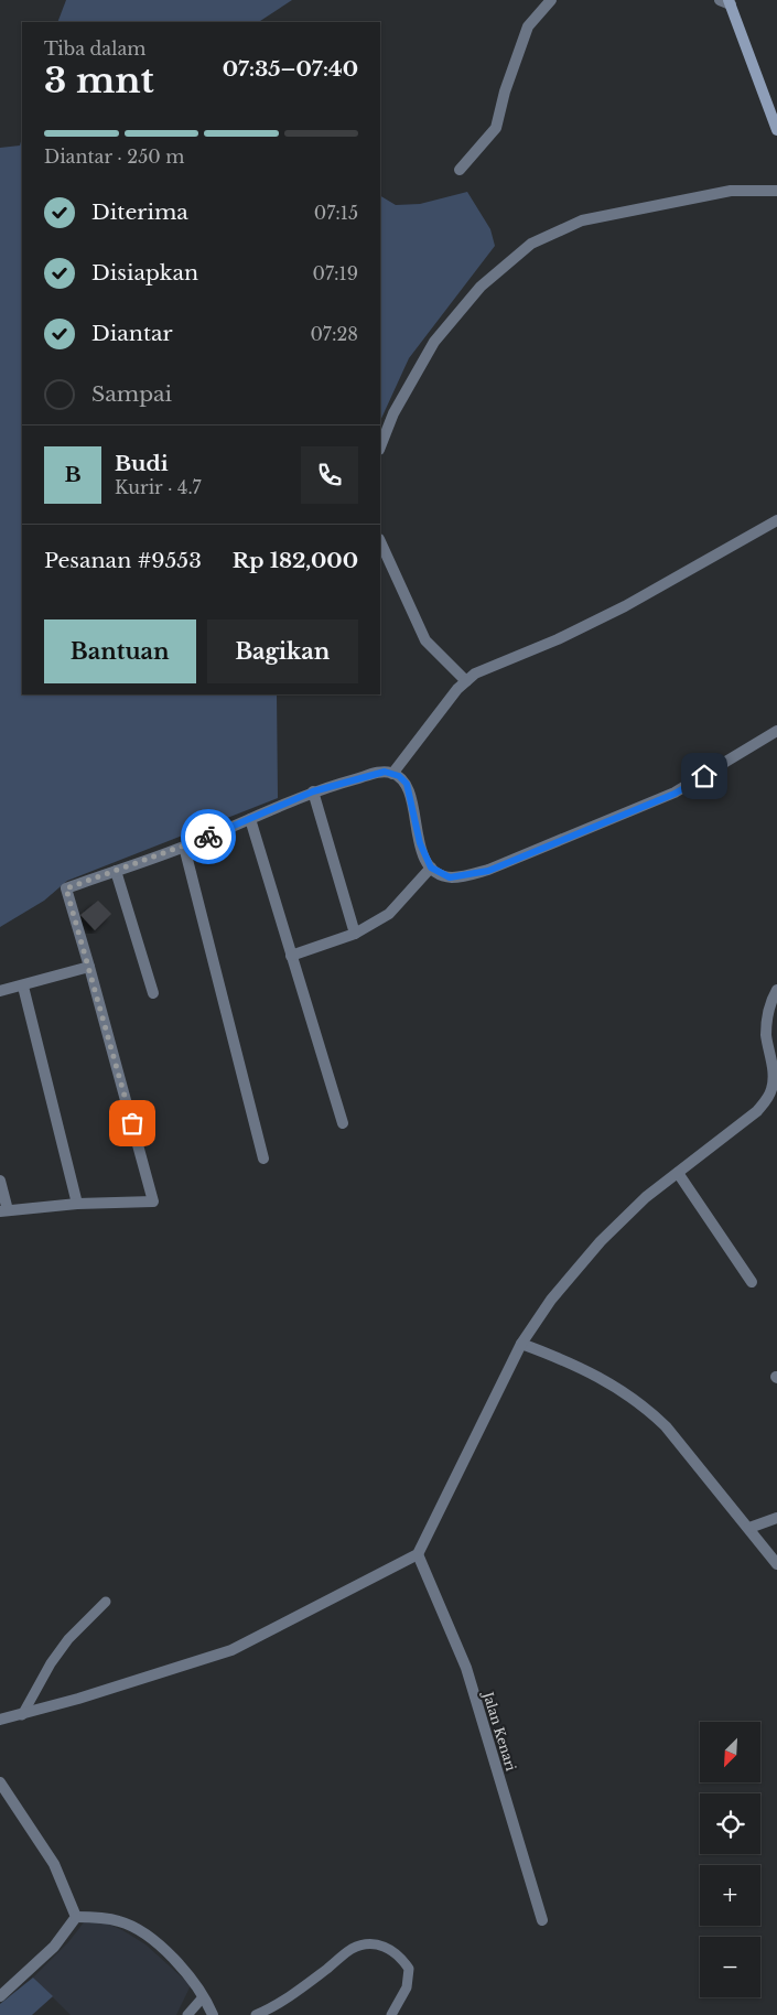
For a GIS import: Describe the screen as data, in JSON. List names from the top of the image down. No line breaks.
{"streets":{"street":["Jalan Kenari"]},"north":"bottom left","page":{"heading":["3 mnt","Tiba dalam","07:35–07:40"],"panel":["Budi","Kurir · 4.7","Pesanan #9553","Rp 182,000"],"bar":"Diantar · 250 m","list":[["Diterima","07:15"],["Disiapkan","07:19"],["Diantar","07:28"],"Sampai"],"round":"B","buttons":["Bantuan","Bagikan"],"map_buttons":["+","−"]}}
